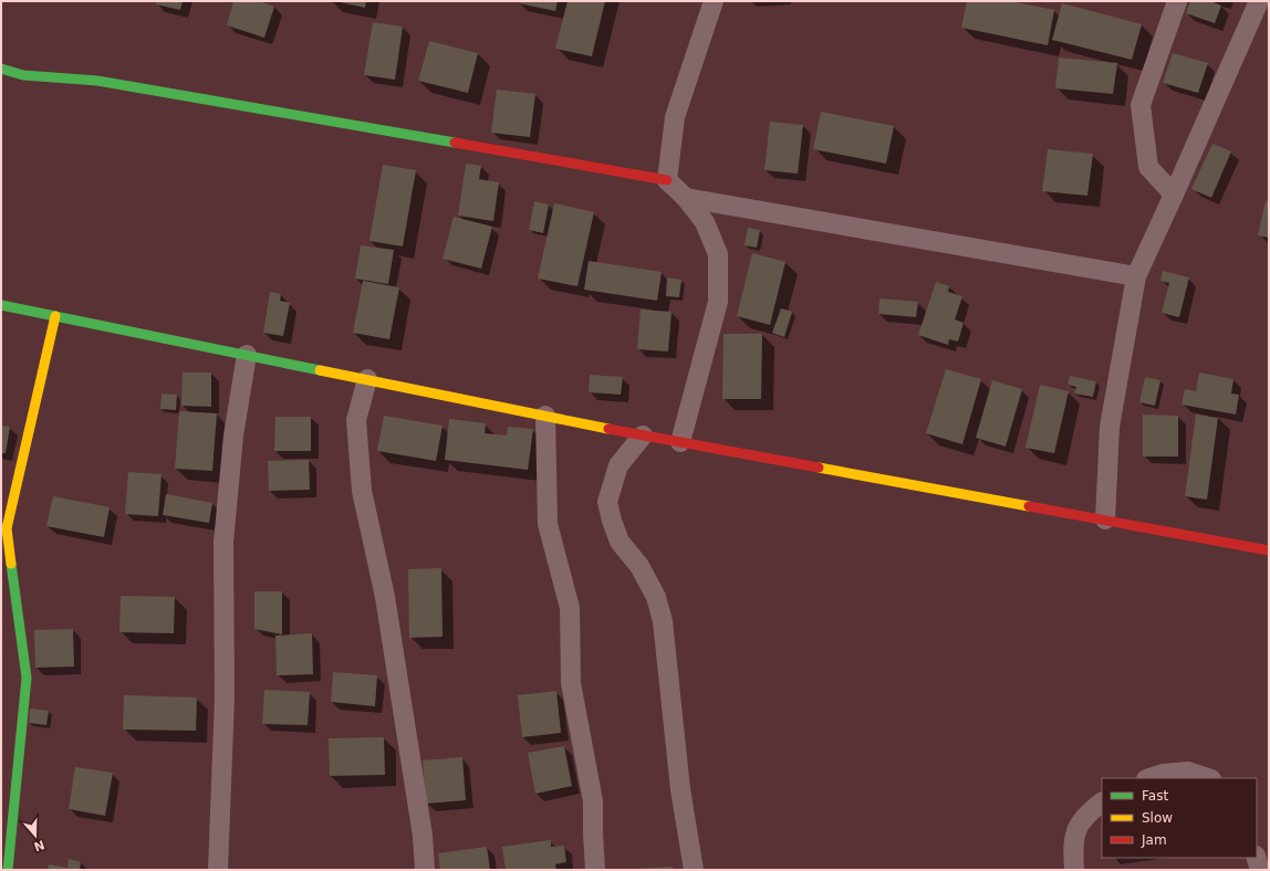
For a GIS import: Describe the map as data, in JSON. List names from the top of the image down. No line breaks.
{"legend":["Fast","Slow","Jam"],"north":"bottom"}
